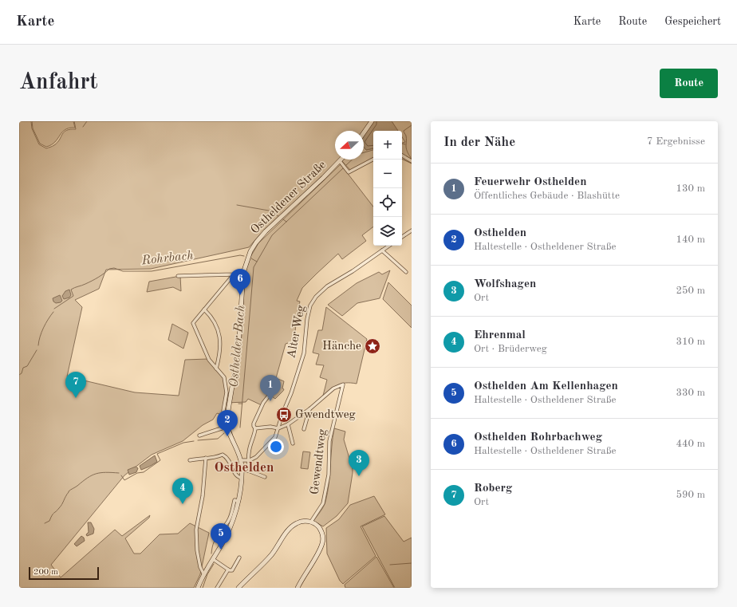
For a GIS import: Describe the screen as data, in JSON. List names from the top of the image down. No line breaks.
{"streets":{"main road":["Ostheldener Straße"],"street":["Alter Weg","Gewendtweg"]},"crossings":[["Alter Weg","Gewendtweg"]],"districts":["Osthelden"],"water":["Rohrbach","Osthelder Bach"],"places":{"place":["Hänche"],"bus stop":["Gwendtweg"]},"scale_bar":"200 m","north":"left","page":{"header":"Karte","nav":["Karte","Route","Gespeichert"],"buttons":"Route","title":"Anfahrt","heading":["In der Nähe","7 Ergebnisse"],"map_buttons":["+","−"],"list":[{"mark":"1","name":"Feuerwehr Osthelden","note":"Öffentliches Gebäude · Blashütte","value":"130 m"},{"mark":"2","name":"Osthelden","note":"Haltestelle · Ostheldener Straße","value":"140 m"},{"mark":"3","name":"Wolfshagen","note":"Ort","value":"250 m"},{"mark":"4","name":"Ehrenmal","note":"Ort · Brüderweg","value":"310 m"},{"mark":"5","name":"Osthelden Am Kellenhagen","note":"Haltestelle · Ostheldener Straße","value":"330 m"},{"mark":"6","name":"Osthelden Rohrbachweg","note":"Haltestelle · Ostheldener Straße","value":"440 m"},{"mark":"7","name":"Roberg","note":"Ort","value":"590 m"}],"pins":["6","7","1","2","3","4","5"],"scale":"200 m"}}
